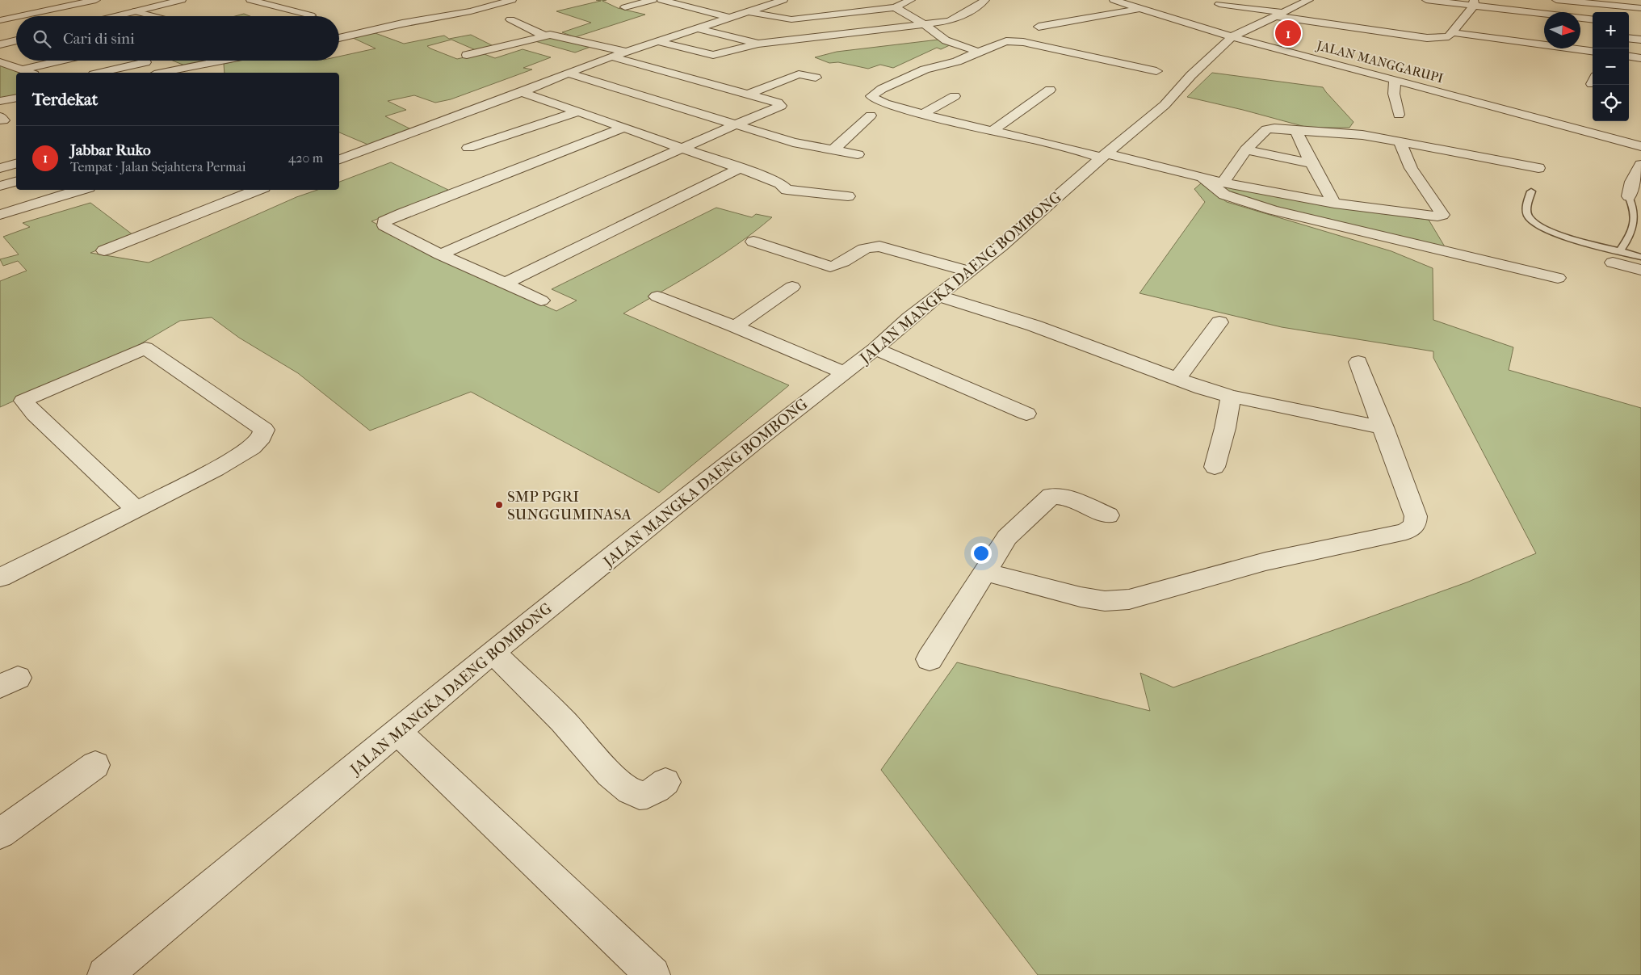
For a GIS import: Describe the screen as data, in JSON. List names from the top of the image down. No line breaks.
{"streets":{"street":["JALAN MANGGARUPI","JALAN MANGKA DAENG BOMBONG"]},"crossings":[["JALAN MANGGARUPI","JALAN MANGKA DAENG BOMBONG"]],"places":["SMP PGRI SUNGGUMINASA"],"north":"right","page":{"map_buttons":["+","−"],"search":"Cari di sini","pins":"1","heading":"Terdekat","list":[{"mark":"1","name":"Jabbar Ruko","note":"Tempat · Jalan Sejahtera Permai","value":"420 m"}]}}
